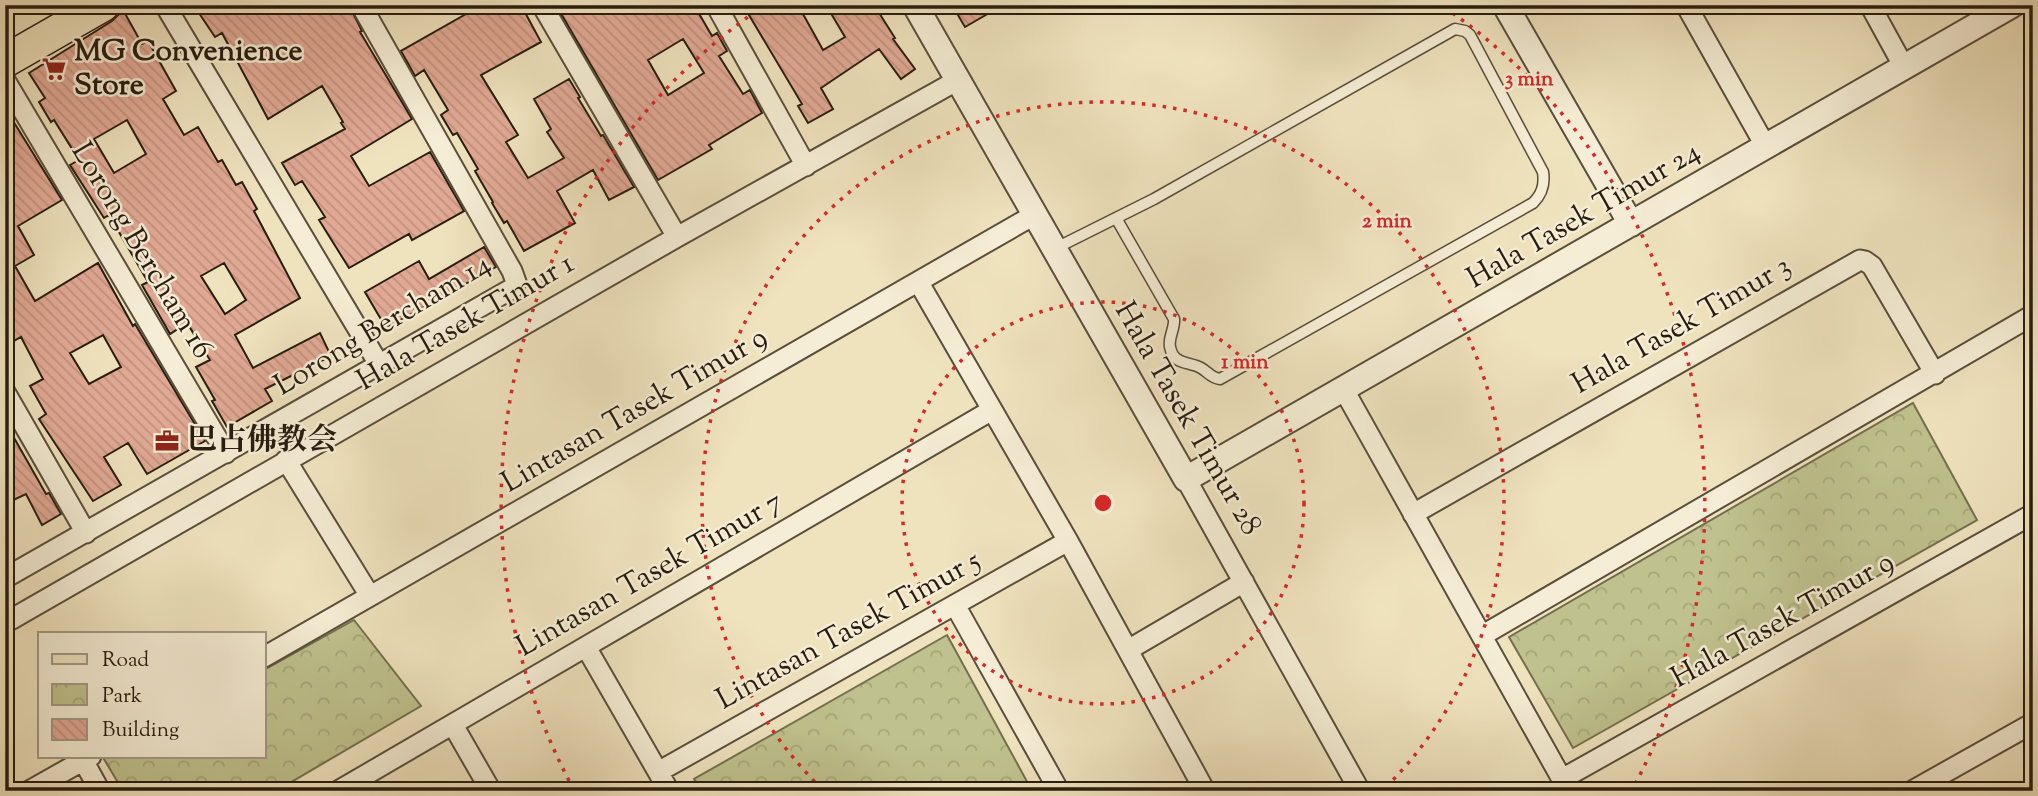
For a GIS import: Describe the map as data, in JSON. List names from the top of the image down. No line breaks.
{"streets":{"street":["Hala Tasek Timur 24","Lorong Bercham 16","Hala Tasek Timur 1","Lorong Bercham 14","Hala Tasek Timur 3","Lintasan Tasek Timur 9","Hala Tasek Timur 28","Lintasan Tasek Timur 7","Hala Tasek Timur 9","Lintasan Tasek Timur 5"]},"crossings":[["Hala Tasek Timur 24","Hala Tasek Timur 28"],["Hala Tasek Timur 24","Hala Tasek Timur 9"],["Lorong Bercham 16","Lorong Bercham 14"],["Hala Tasek Timur 1","Hala Tasek Timur 28"],["Hala Tasek Timur 3","Hala Tasek Timur 9"],["Lintasan Tasek Timur 9","Hala Tasek Timur 28"]],"places":{"supermarket":["MG Convenience Store"],"office":["巴占佛教会"]},"legend":["Road","Park","Building"],"rings":["3 min","2 min","1 min"]}
